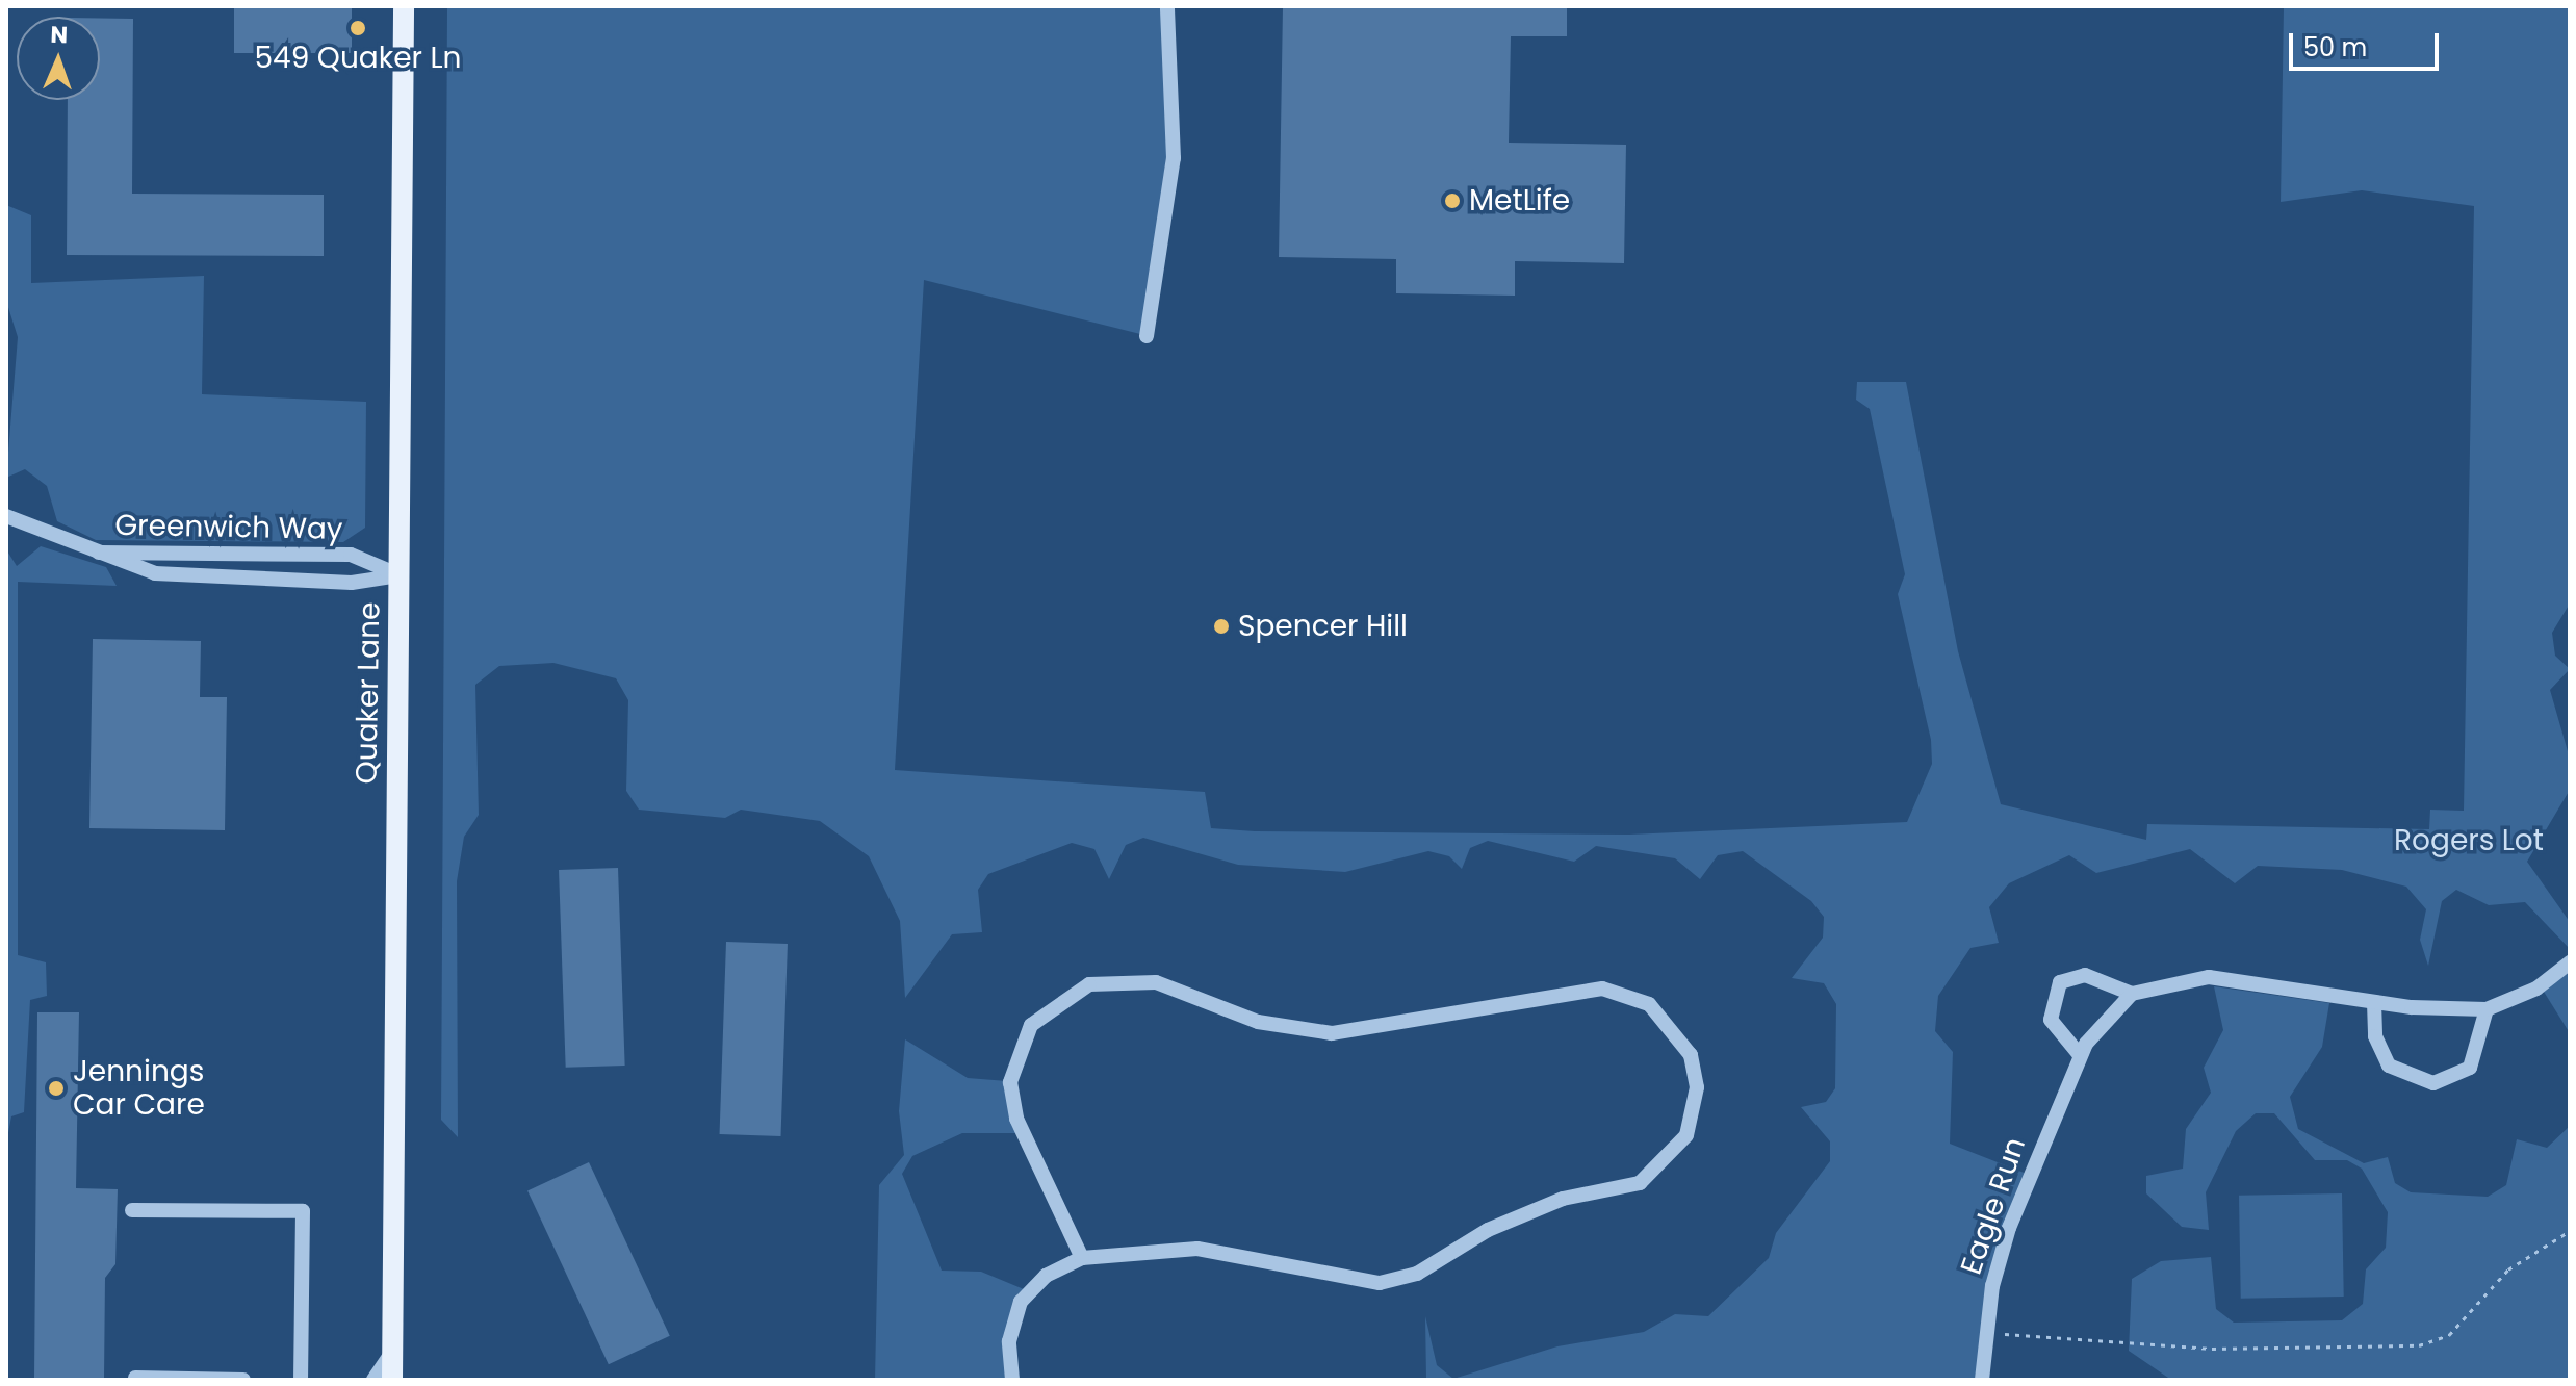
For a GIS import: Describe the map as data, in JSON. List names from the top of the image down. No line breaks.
{"streets":{"main road":["Quaker Lane"],"street":["Greenwich Way","Eagle Run"]},"crossings":[["Greenwich Way","Quaker Lane"]],"parks":["Rogers Lot"],"places":["549 Quaker Ln","MetLife","Spencer Hill","Jennings Car Care"],"scale_bar":"50 m","north":"top"}
